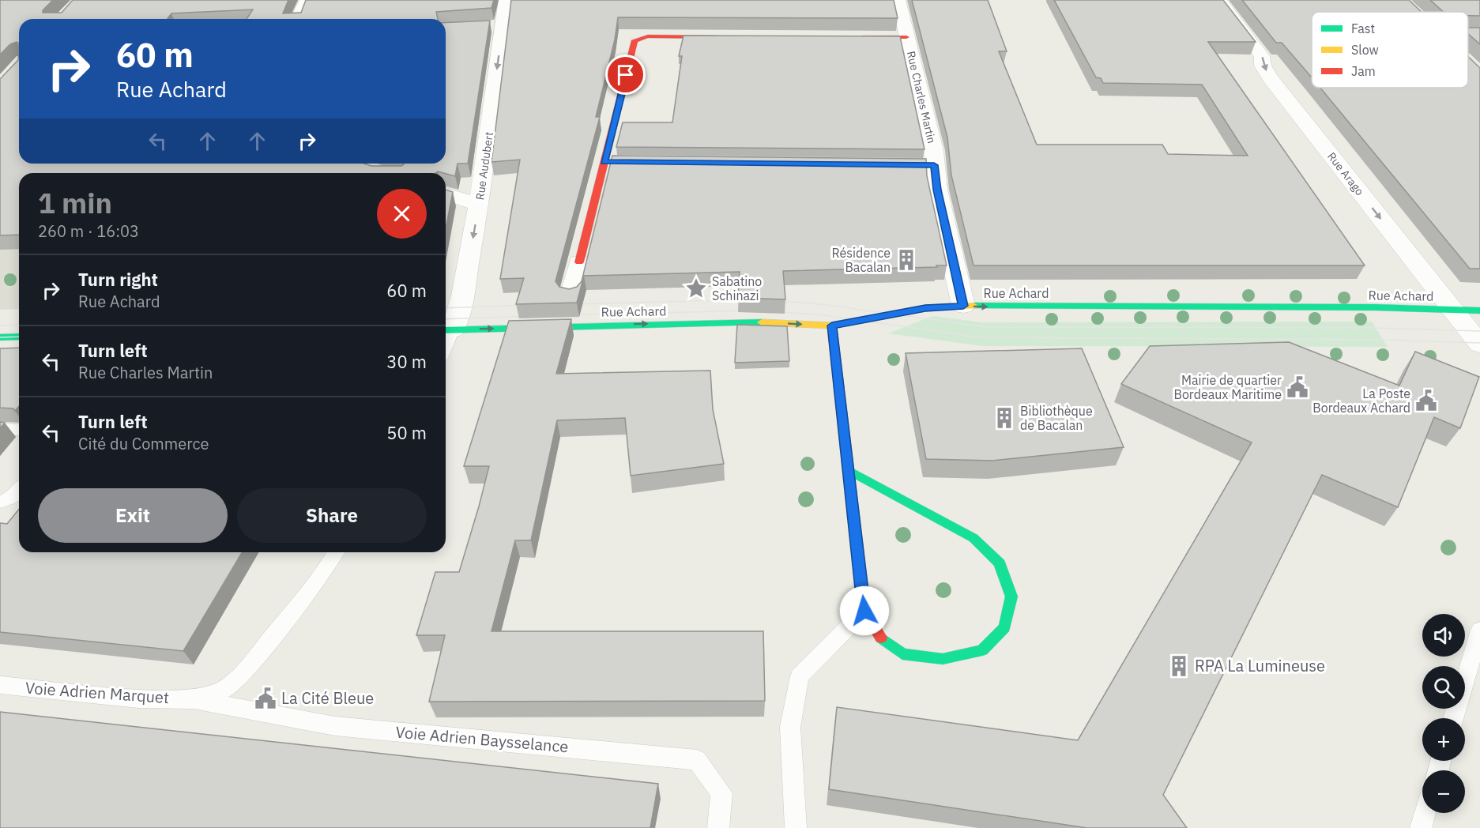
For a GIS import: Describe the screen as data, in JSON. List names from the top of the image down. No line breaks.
{"streets":{"street":["Rue Charles Martin","Rue Audubert","Rue Arago","Rue Achard"],"lane":["Voie Adrien Marquet","Voie Adrien Baysselance"]},"crossings":[["Rue Charles Martin","Rue Achard"],["Rue Audubert","Rue Achard"],["Rue Arago","Rue Achard"],["Voie Adrien Marquet","Voie Adrien Baysselance"]],"one_way":["Rue Audubert","Rue Arago","Rue Achard"],"places":{"building":["Résidence Bacalan","Bibliothèque de Bacalan","RPA La Lumineuse"],"place":["Sabatino Schinazi"],"public building":["Mairie de quartier Bordeaux Maritime","La Poste Bordeaux Achard","La Cité Bleue"]},"legend":["Fast","Slow","Jam"],"page":{"turn":["60 m","Rue Achard"],"heading":["1 min","260 m · 16:03"],"list":[{"name":"Turn right","note":"Rue Achard","value":"60 m"},{"name":"Turn left","note":"Rue Charles Martin","value":"30 m"},{"name":"Turn left","note":"Cité du Commerce","value":"50 m"}],"buttons":["Exit","Share"],"map_buttons":["+","−"]}}
